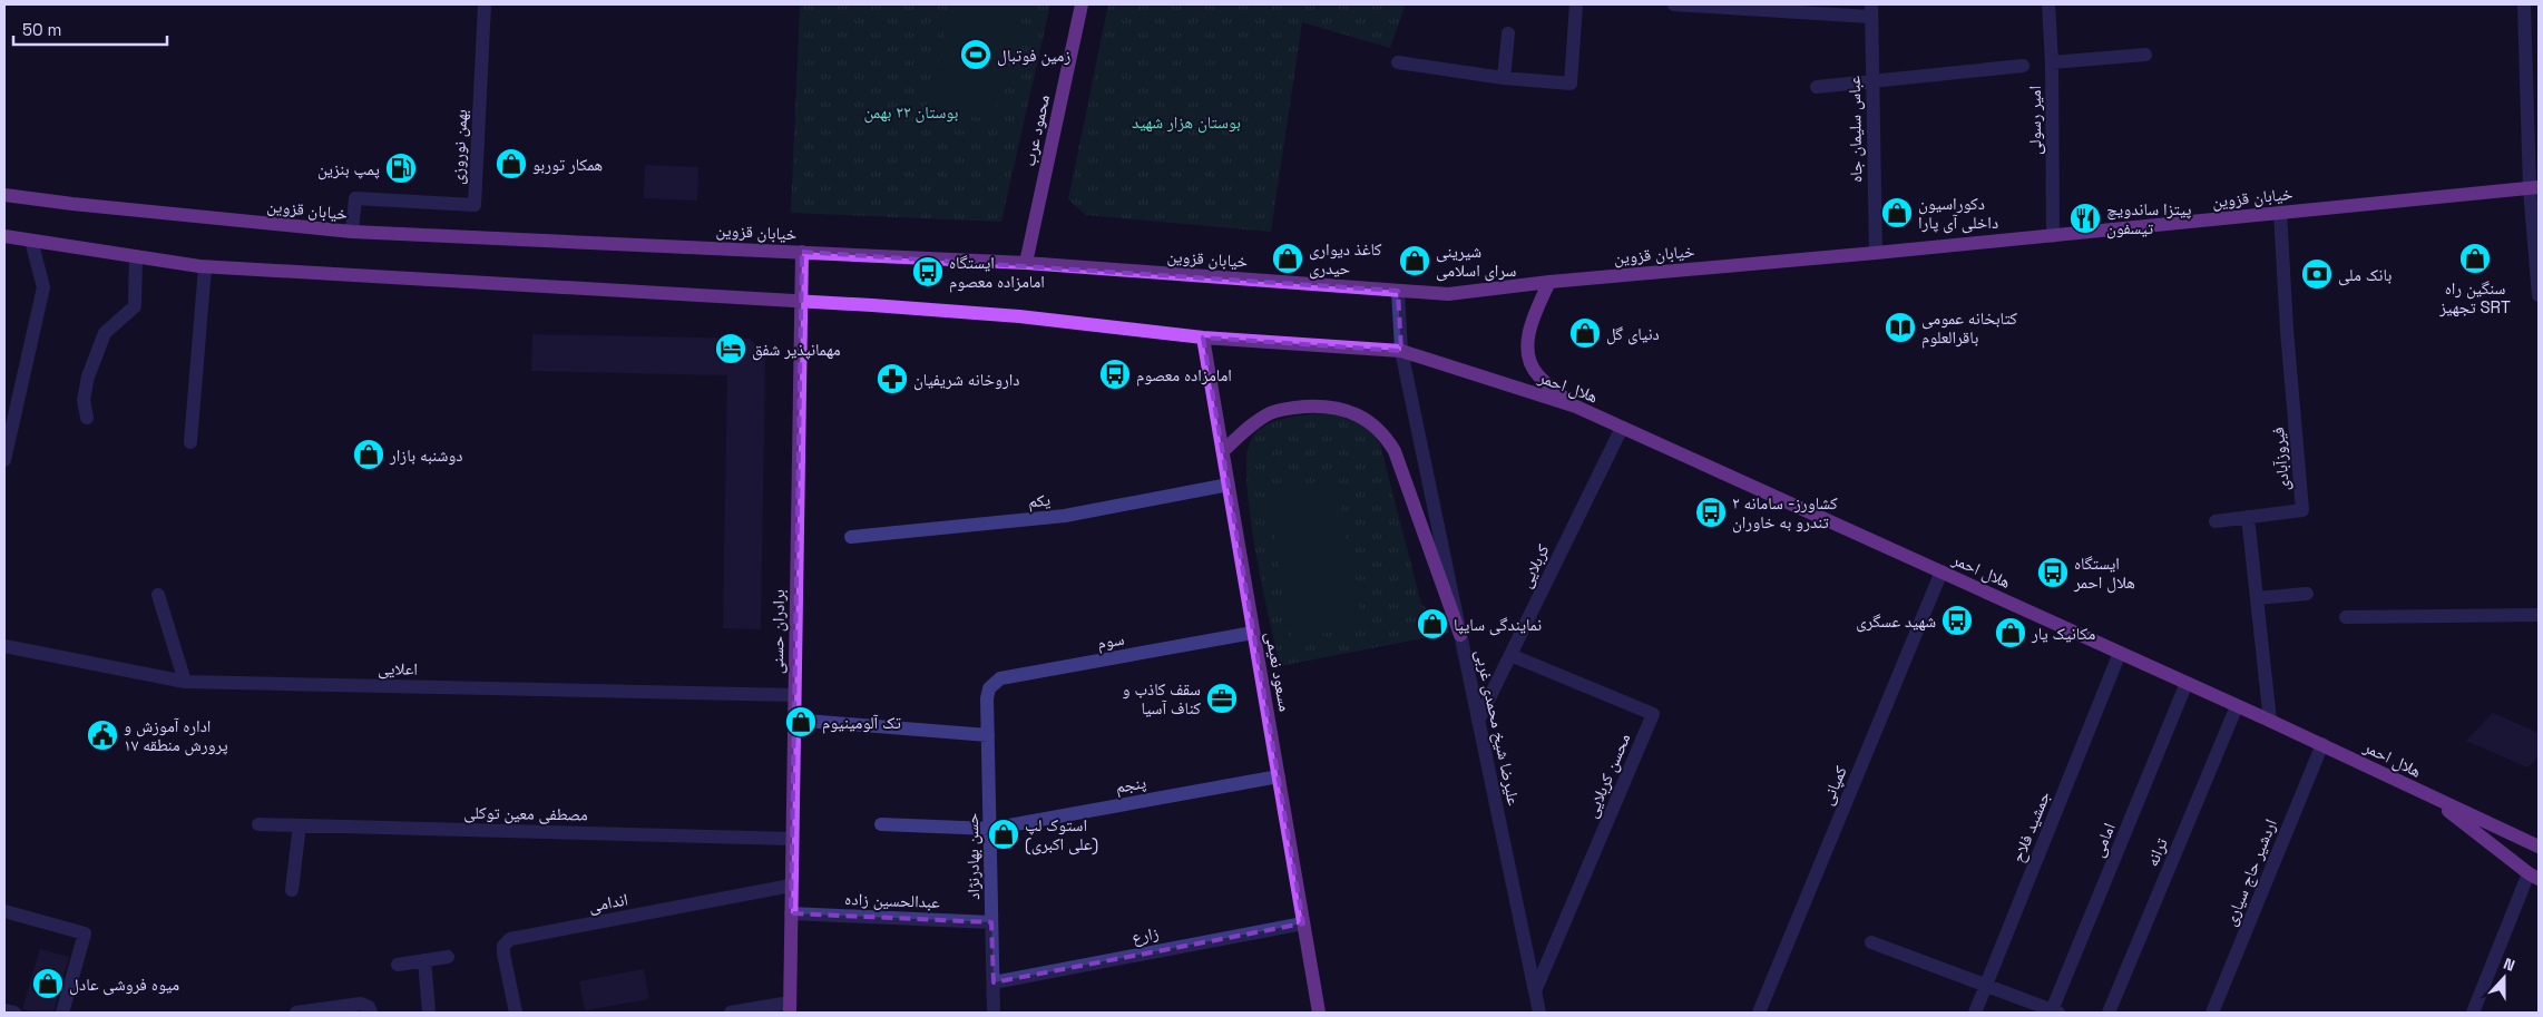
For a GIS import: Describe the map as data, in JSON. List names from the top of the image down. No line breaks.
{"streets":{"main road":["محمود عرب","خیابان قزوین","هلال احمر","برادران حسنی","مسعود نعیمی"],"street":["امیر رسولی","عباس سلیمان جاه","بهمن نوروزی","فیروزآبادی","یکم","کربلایی","سوم","اعلایی","علیرضا شیخ محمدی غربی","محسن کربلایی","پنجم","کمپانی","مصطفی معین توکلی","جمشید فلاح","امامی","ترانه","حسن بهادرنژاد","اردشیر حاج سیاری","عبدالحسین زاده","اندامی","زارع"]},"crossings":[["امیر رسولی","خیابان قزوین"],["عباس سلیمان جاه","خیابان قزوین"],["محمود عرب","خیابان قزوین"],["بهمن نوروزی","خیابان قزوین"],["خیابان قزوین","فیروزآبادی"],["خیابان قزوین","برادران حسنی"],["خیابان قزوین","علیرضا شیخ محمدی غربی"],["هلال احمر","کربلایی"],["هلال احمر","علیرضا شیخ محمدی غربی"],["هلال احمر","کمپانی"],["هلال احمر","جمشید فلاح"],["هلال احمر","امامی"],["هلال احمر","ترانه"],["هلال احمر","اردشیر حاج سیاری"],["یکم","مسعود نعیمی"],["کربلایی","علیرضا شیخ محمدی غربی"],["کربلایی","محسن کربلایی"],["برادران حسنی","اعلایی"],["برادران حسنی","مصطفی معین توکلی"],["برادران حسنی","عبدالحسین زاده"],["برادران حسنی","اندامی"],["سوم","مسعود نعیمی"],["سوم","حسن بهادرنژاد"],["مسعود نعیمی","پنجم"],["مسعود نعیمی","زارع"],["علیرضا شیخ محمدی غربی","محسن کربلایی"],["پنجم","حسن بهادرنژاد"],["حسن بهادرنژاد","عبدالحسین زاده"],["حسن بهادرنژاد","زارع"]],"parks":["بوستان ۲۲ بهمن","بوستان هزار شهید"],"places":{"sports":["زمین فوتبال"],"shop":["همکار توربو","دکوراسیون داخلی آی پارا","کاغذ دیواری حیدری","سنگین راه تجهیز SRT","شیرینی سرای اسلامی","دنیای گل","دوشنبه بازار","نمایندگی سایپا","مکانیک یار","تک آلومینیوم","استوک لپ (علی اکبری)","میوه فروشی عادل"],"fuel station":["پمپ بنزین"],"restaurant":["پیتزا ساندویچ تیسفون"],"bus stop":["ایستگاه امامزاده معصوم","امامزاده معصوم","کشاورز- سامانه ۲ تندرو به خاوران","ایستگاه هلال احمر","شهید عسگری"],"bank":["بانک ملی"],"library":["کتابخانه عمومی باقرالعلوم"],"hotel":["مهمانپذیر شفق"],"pharmacy":["داروخانه شریفیان"],"office":["سقف کاذب و کناف آسیا"],"public building":["اداره آموزش و پرورش منطقه ۱۷"]},"scale_bar":"50 m","north":"top"}
